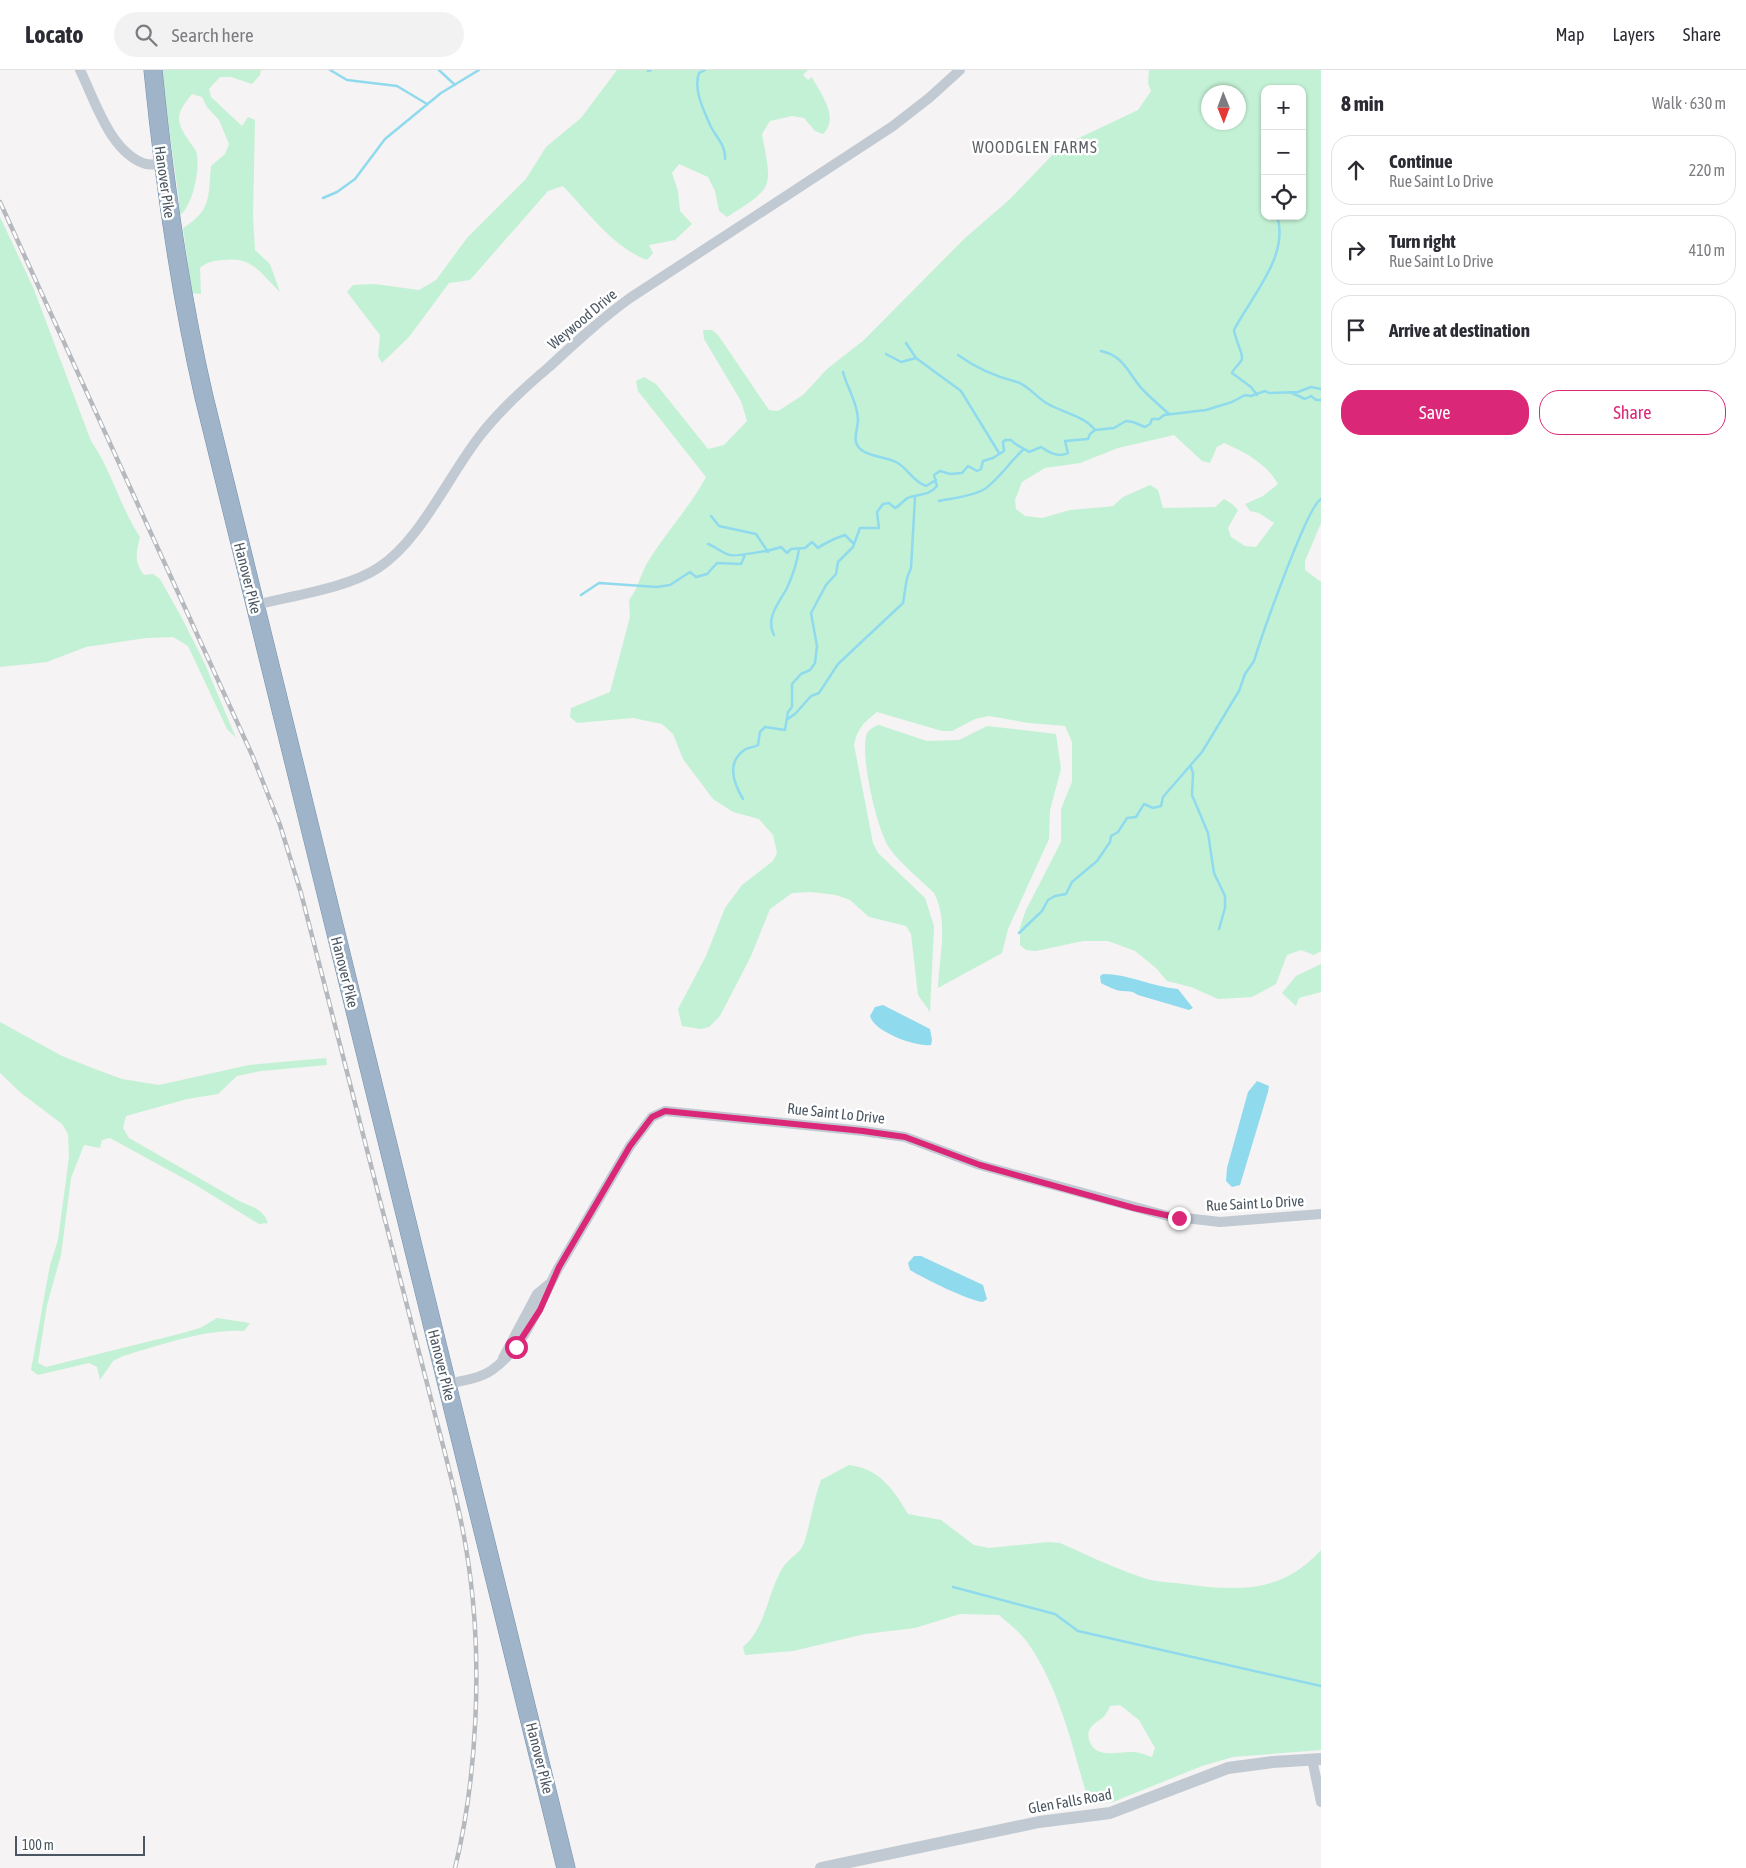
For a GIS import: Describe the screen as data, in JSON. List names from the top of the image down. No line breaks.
{"streets":{"highway":["Hanover Pike"],"street":["Weywood Drive","Rue Saint Lo Drive","Glen Falls Road"]},"crossings":[["Hanover Pike","Weywood Drive"],["Hanover Pike","Rue Saint Lo Drive"]],"districts":["WOODGLEN FARMS"],"scale_bar":"100 m","north":"bottom","page":{"header":"Locato","search":"Search here","nav":["Map","Layers","Share"],"heading":["8 min","Walk · 630 m"],"map_buttons":["+","−"],"list":[["Continue","Rue Saint Lo Drive","220 m"],["Turn right","Rue Saint Lo Drive","410 m"],"Arrive at destination"],"buttons":["Save","Share"],"scale":"100 m"}}
